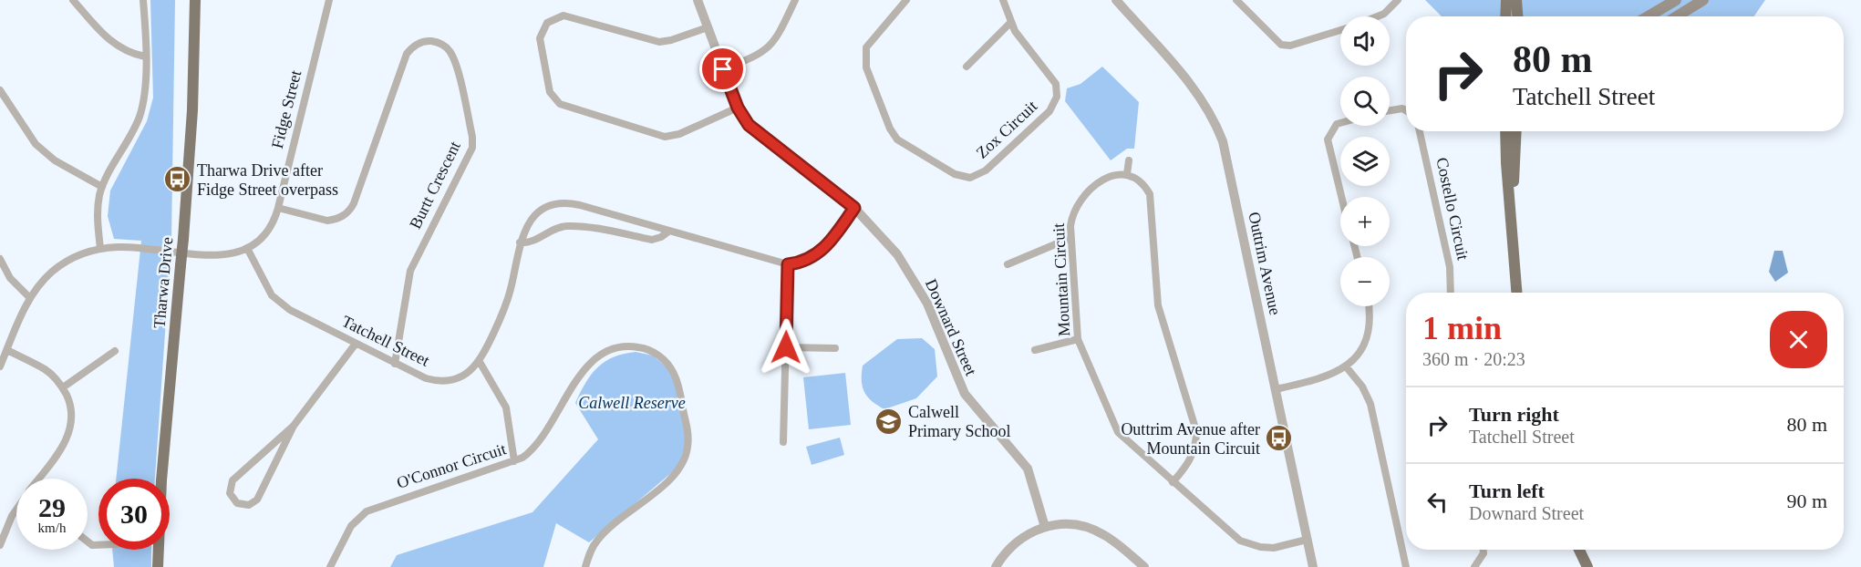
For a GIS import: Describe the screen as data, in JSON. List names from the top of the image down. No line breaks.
{"streets":{"main road":["Tharwa Drive"],"street":["Fidge Street","Zox Circuit","Burtt Crescent","Costello Circuit","Outtrim Avenue","Mountain Circuit","Downard Street","Tatchell Street","O'Connor Circuit"]},"crossings":[["Fidge Street","Burtt Crescent"],["Fidge Street","Tatchell Street"],["Burtt Crescent","Tatchell Street"],["Outtrim Avenue","Mountain Circuit"]],"parks":["Calwell Reserve"],"places":{"bus stop":["Tharwa Drive after Fidge Street overpass","Outtrim Avenue after Mountain Circuit"],"school or university":["Calwell Primary School"]},"page":{"map_buttons":["+","−"],"turn":["80 m","Tatchell Street"],"heading":["1 min","360 m · 20:23"],"list":[{"name":"Turn right","note":"Tatchell Street","value":"80 m"},{"name":"Turn left","note":"Downard Street","value":"90 m"}],"speed":"29 km/h","limit":"30"}}
